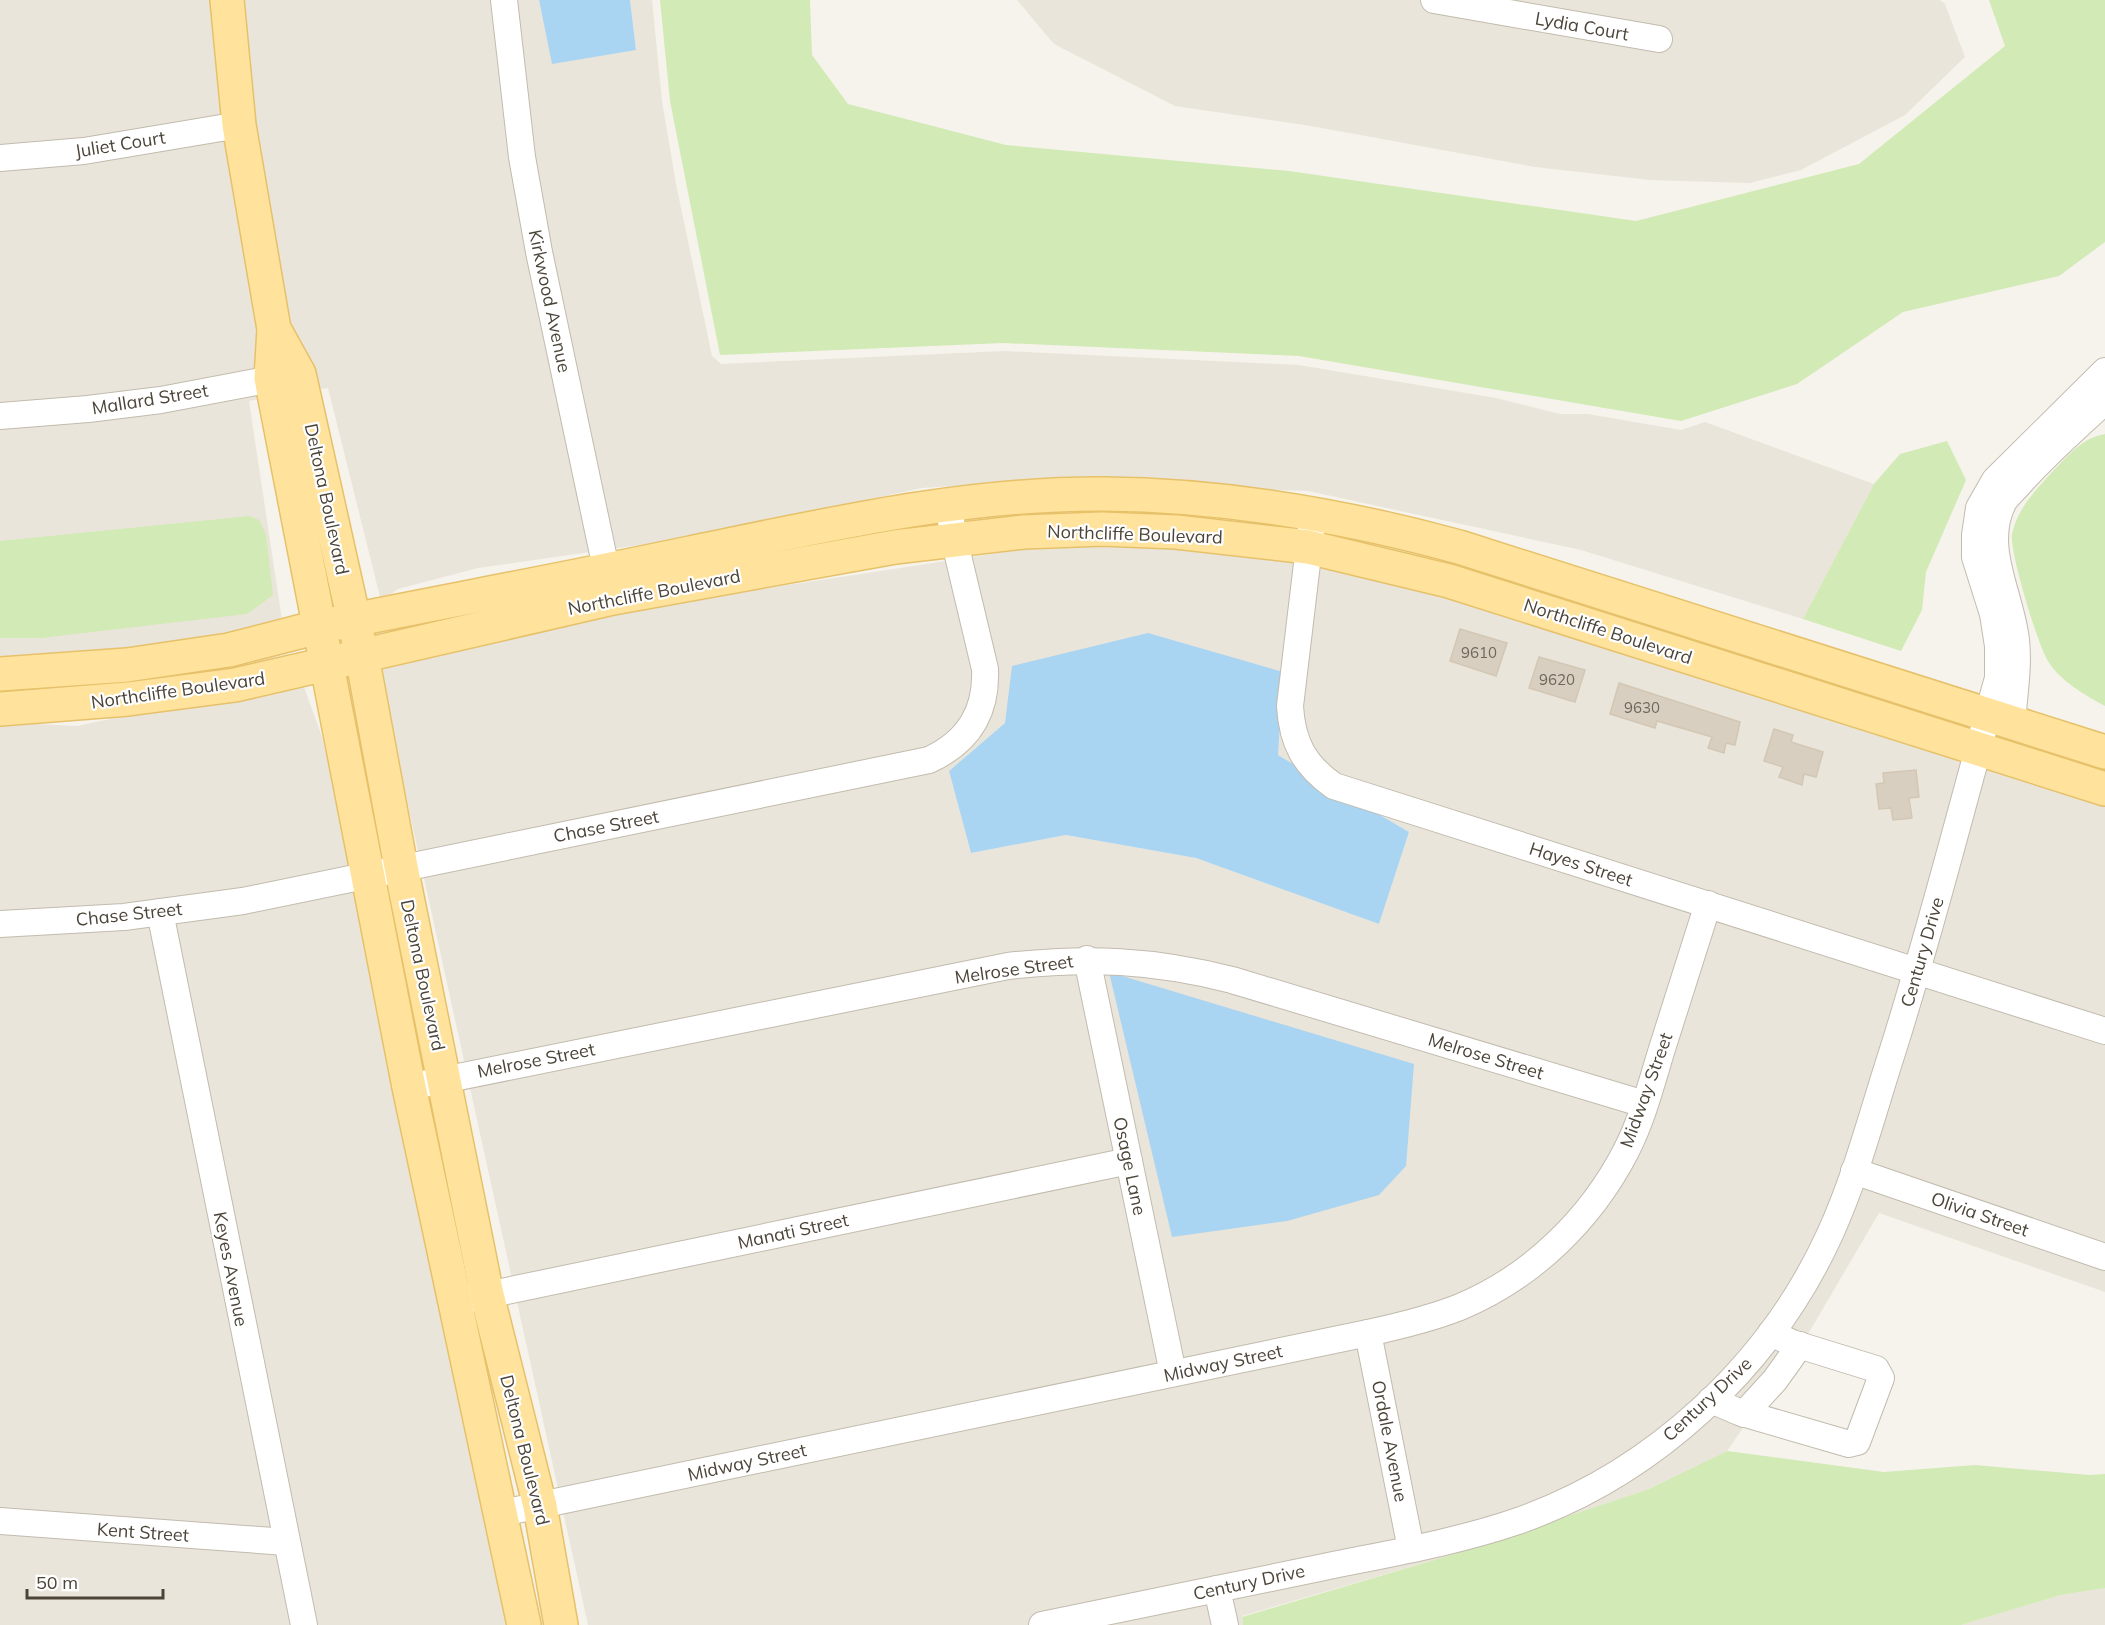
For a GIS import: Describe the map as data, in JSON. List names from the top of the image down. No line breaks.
{"streets":{"main road":["Deltona Boulevard","Northcliffe Boulevard"],"street":["Lydia Court","Juliet Court","Kirkwood Avenue","Mallard Street","Chase Street","Hayes Street","Century Drive","Melrose Street","Midway Street","Osage Lane","Olivia Street","Manati Street","Keyes Avenue","Ordale Avenue","Kent Street"]},"crossings":[["Juliet Court","Deltona Boulevard"],["Kirkwood Avenue","Northcliffe Boulevard"],["Mallard Street","Deltona Boulevard"],["Deltona Boulevard","Northcliffe Boulevard"],["Deltona Boulevard","Chase Street"],["Deltona Boulevard","Melrose Street"],["Deltona Boulevard","Midway Street"],["Deltona Boulevard","Manati Street"],["Northcliffe Boulevard","Chase Street"],["Northcliffe Boulevard","Hayes Street"],["Northcliffe Boulevard","Century Drive"],["Chase Street","Keyes Avenue"],["Hayes Street","Century Drive"],["Hayes Street","Midway Street"],["Century Drive","Olivia Street"],["Century Drive","Ordale Avenue"],["Melrose Street","Midway Street"],["Melrose Street","Osage Lane"],["Midway Street","Osage Lane"],["Midway Street","Ordale Avenue"],["Osage Lane","Manati Street"],["Keyes Avenue","Kent Street"]],"house_numbers":["9610","9620","9630"],"scale_bar":"50 m"}
